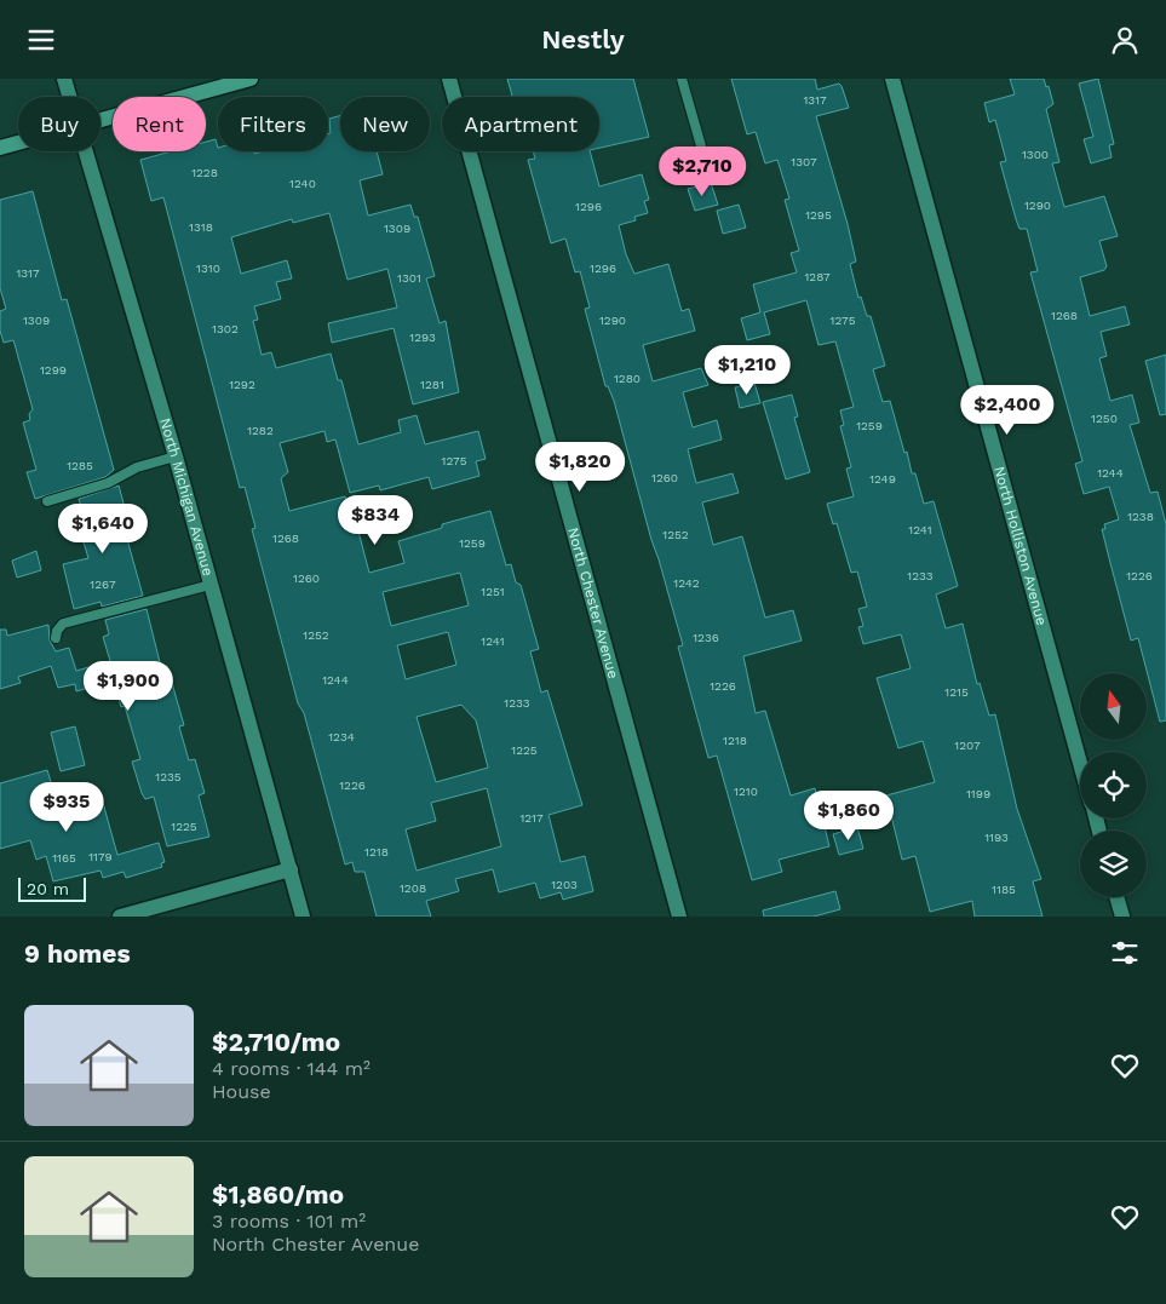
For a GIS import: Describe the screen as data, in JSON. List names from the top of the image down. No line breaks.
{"streets":{"street":["North Michigan Avenue","North Holliston Avenue","North Chester Avenue"]},"house_numbers":["1317","1300","1307","1228","1240","1290","1296","1295","1318","1309","1310","1296","1317","1287","1301","1268","1309","1290","1275","1302","1293","1299","1280","1292","1281","1250","1259","1282","1275","1285","1244","1260","1249","1238","1241","1252","1268","1259","1233","1226","1260","1242","1267","1251","1252","1236","1241","1244","1226","1215","1233","1234","1218","1207","1225","1235","1226","1210","1199","1217","1225","1193","1218","1179","1165","1203","1208","1185"],"scale_bar":"20 m","north":"top","page":{"header":"Nestly","chip":["Buy","Rent","Filters","New","Apartment"],"price":["$2,710","$1,210","$2,400","$1,820","$834","$1,640","$1,900","$935","$1,860"],"scale":"20 m","heading":"9 homes","list":[{"name":"$2,710/mo","note":"4 rooms · 144 m² · House"},{"name":"$1,860/mo","note":"3 rooms · 101 m² · North Chester Avenue"}]}}
